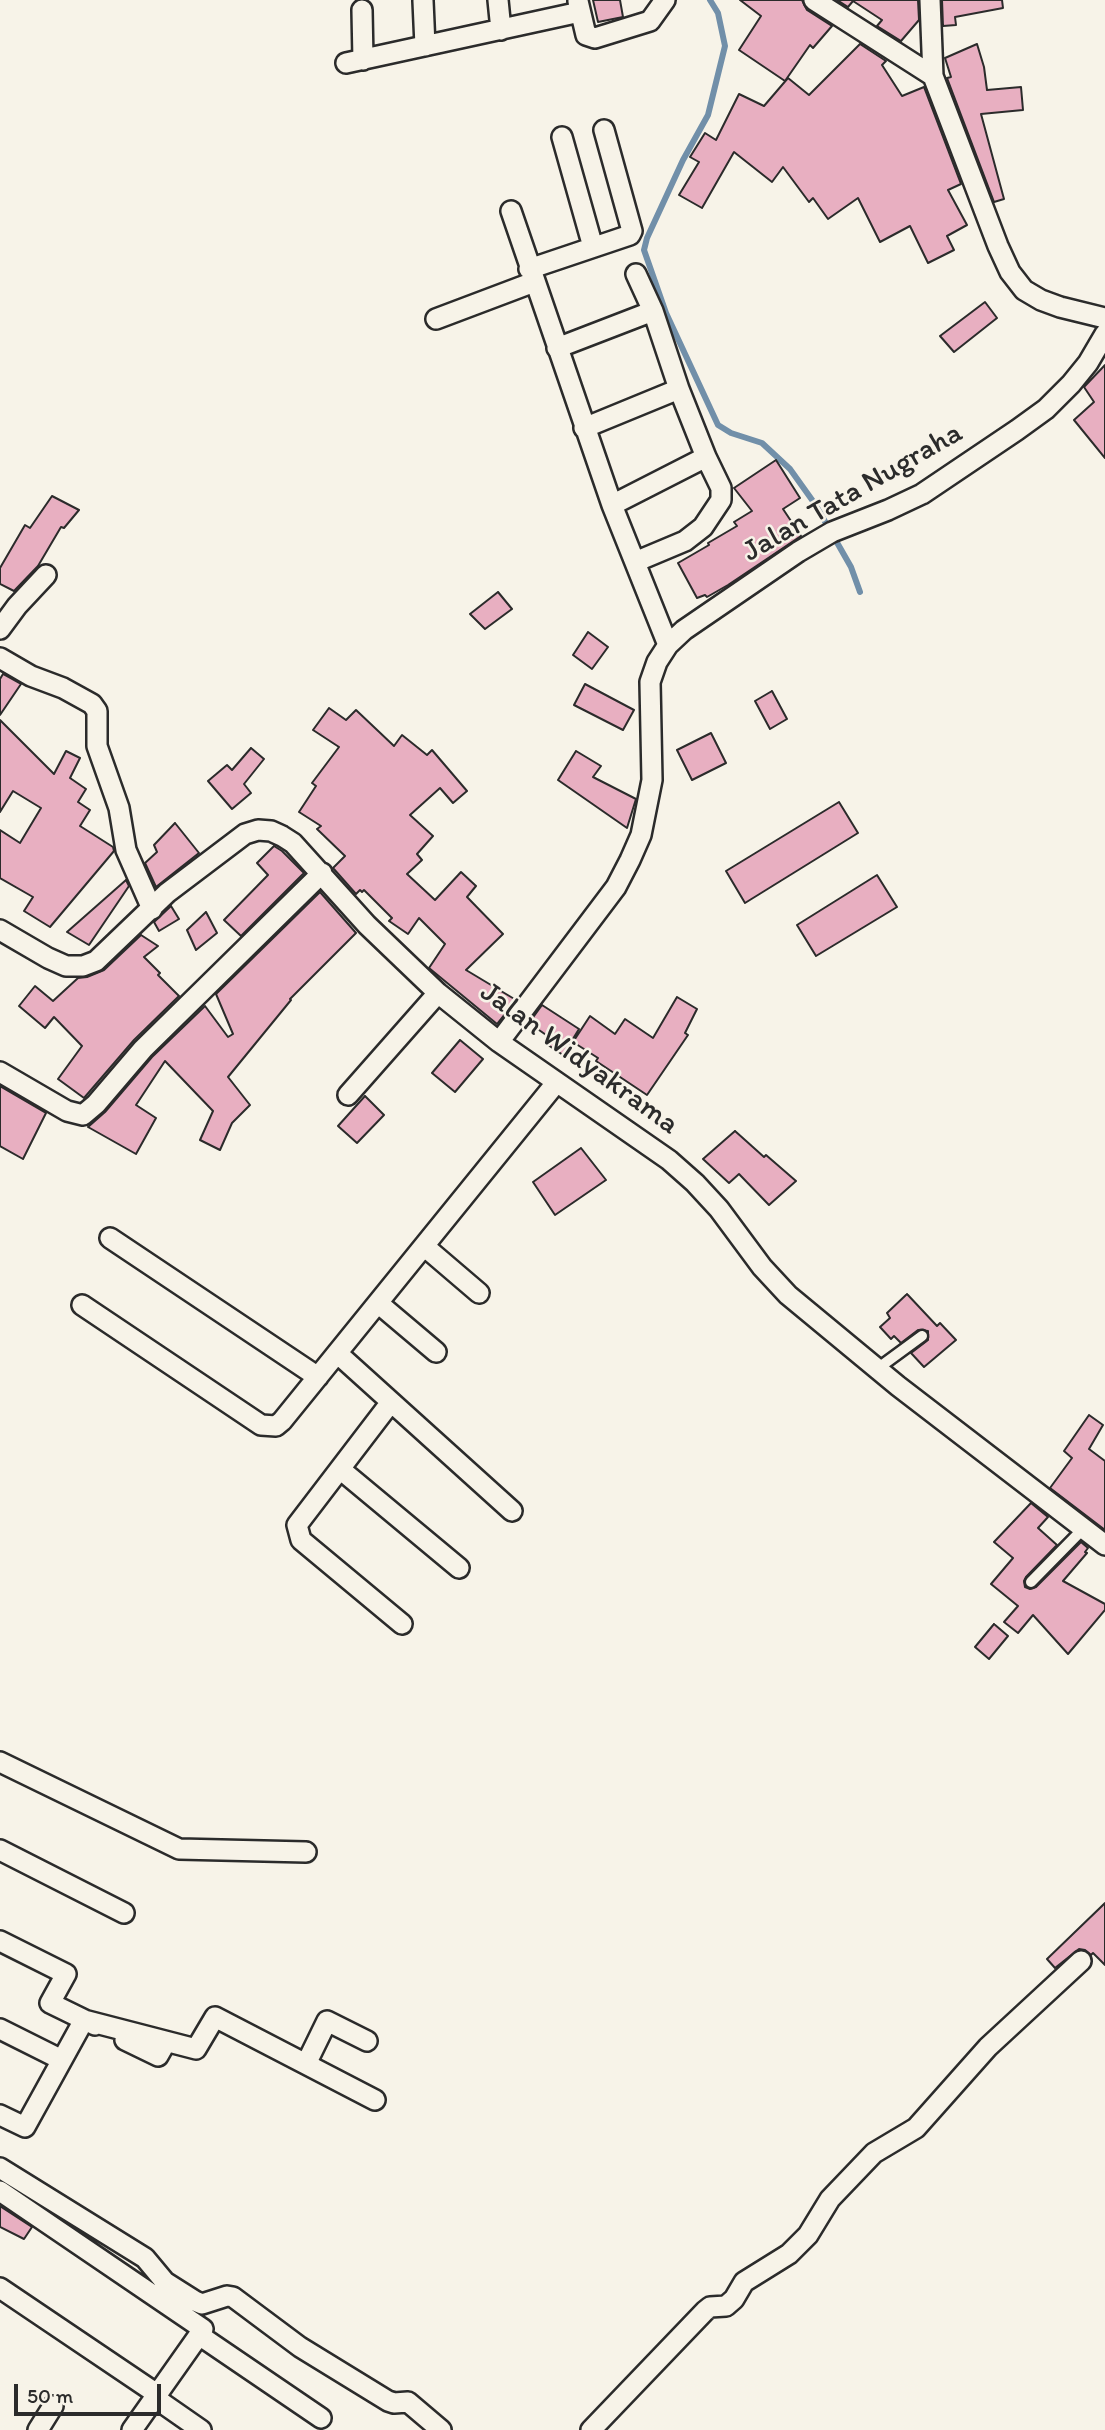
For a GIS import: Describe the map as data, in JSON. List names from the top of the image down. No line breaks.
{"streets":{"street":["Jalan Tata Nugraha","Jalan Widyakrama"]},"crossings":[["Jalan Tata Nugraha","Jalan Widyakrama"]],"scale_bar":"50 m"}
